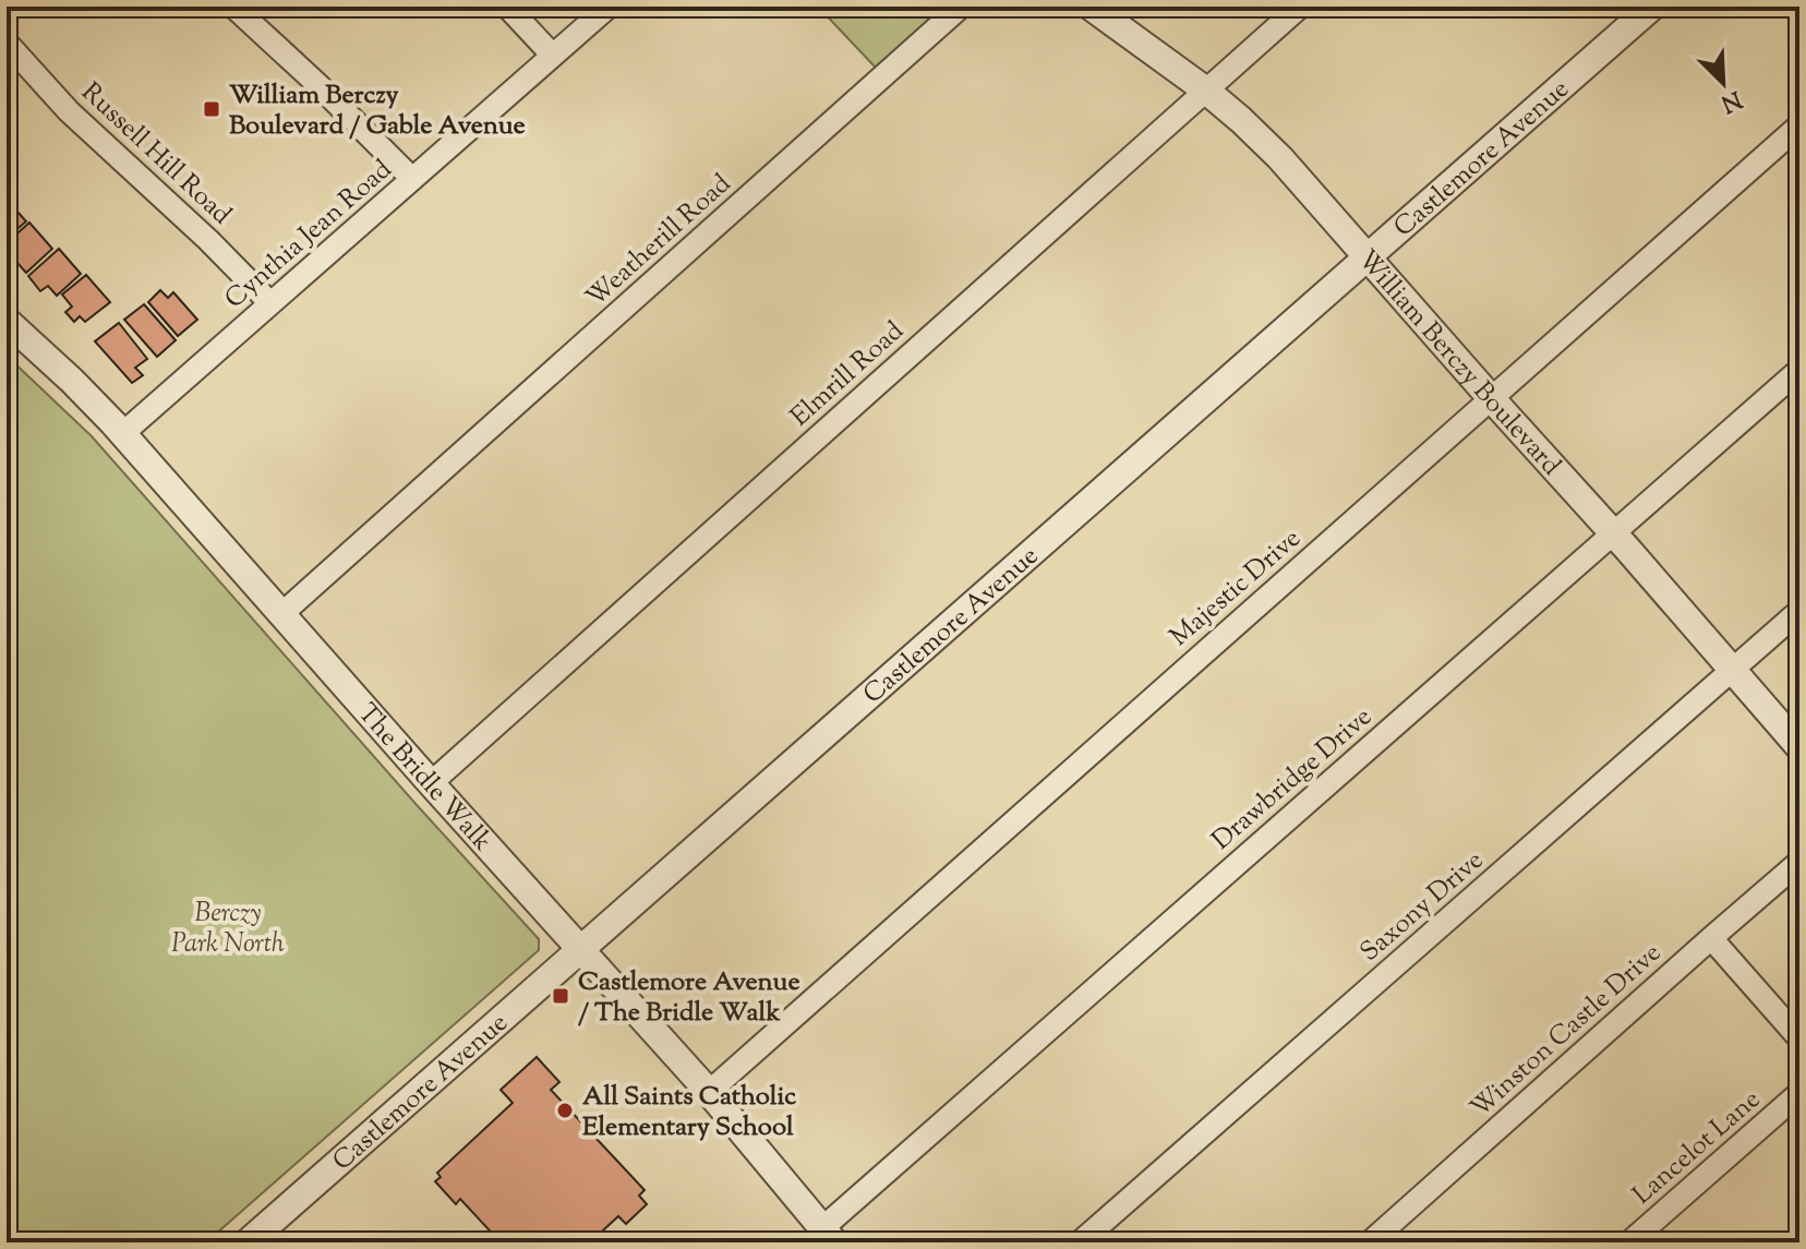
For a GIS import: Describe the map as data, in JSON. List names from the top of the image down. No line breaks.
{"streets":{"street":["Russell Hill Road","Castlemore Avenue","Cynthia Jean Road","Weatherill Road","William Berczy Boulevard","Elmrill Road","Majestic Drive","The Bridle Walk","Drawbridge Drive","Saxony Drive","Winston Castle Drive","Lancelot Lane"]},"crossings":[["Russell Hill Road","Cynthia Jean Road"],["Castlemore Avenue","William Berczy Boulevard"],["Castlemore Avenue","The Bridle Walk"],["Cynthia Jean Road","The Bridle Walk"],["Weatherill Road","The Bridle Walk"],["William Berczy Boulevard","Elmrill Road"],["William Berczy Boulevard","Majestic Drive"],["William Berczy Boulevard","Drawbridge Drive"],["William Berczy Boulevard","Saxony Drive"],["Elmrill Road","The Bridle Walk"],["Majestic Drive","The Bridle Walk"],["The Bridle Walk","Drawbridge Drive"]],"parks":["Berczy Park North"],"places":{"transit":["William Berczy Boulevard / Gable Avenue","Castlemore Avenue / The Bridle Walk"],"other":["All Saints Catholic Elementary School"]},"north":"bottom right"}
